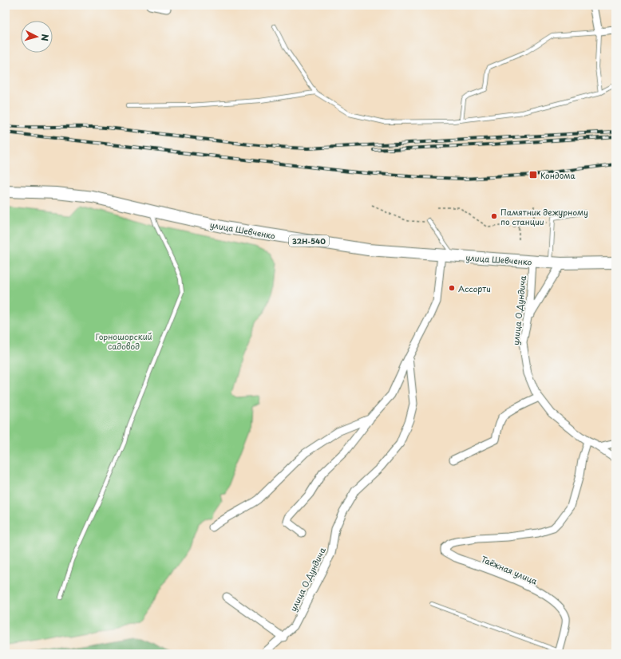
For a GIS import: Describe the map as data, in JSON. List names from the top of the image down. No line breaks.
{"streets":{"main road":["улица Шевченко","32Н-540"],"street":["улица О.Дундича","Таёжная улица"]},"crossings":[["улица Шевченко","улица О.Дундича"],["улица О.Дундича","Таёжная улица"]],"parks":["Горношорский садовод"],"places":{"transit":["Кондома"],"other":["Памятник дежурному по станции","Ассорти"]},"north":"right"}
